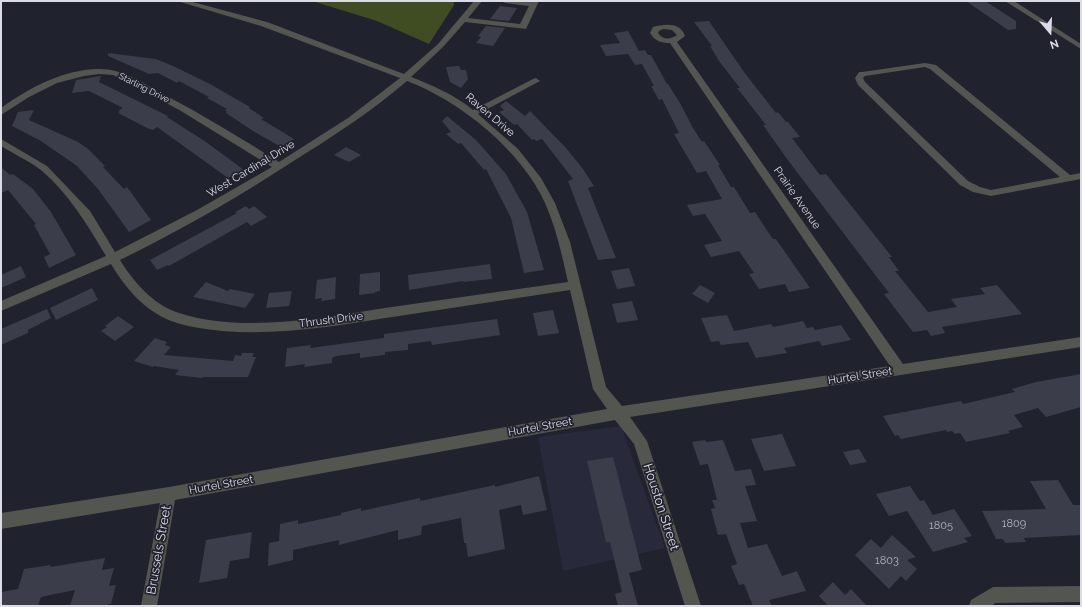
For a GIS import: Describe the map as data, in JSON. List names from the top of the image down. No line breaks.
{"streets":{"street":["Starling Drive","Raven Drive","West Cardinal Drive","Prairie Avenue","Thrush Drive","Hurtel Street","Houston Street","Brussels Street"]},"crossings":[["Starling Drive","West Cardinal Drive"],["Raven Drive","West Cardinal Drive"],["Raven Drive","Thrush Drive"],["Raven Drive","Hurtel Street"],["Raven Drive","Houston Street"],["West Cardinal Drive","Thrush Drive"],["Prairie Avenue","Hurtel Street"],["Hurtel Street","Houston Street"],["Hurtel Street","Brussels Street"]],"house_numbers":["1809","1805","1803"],"north":"bottom"}
